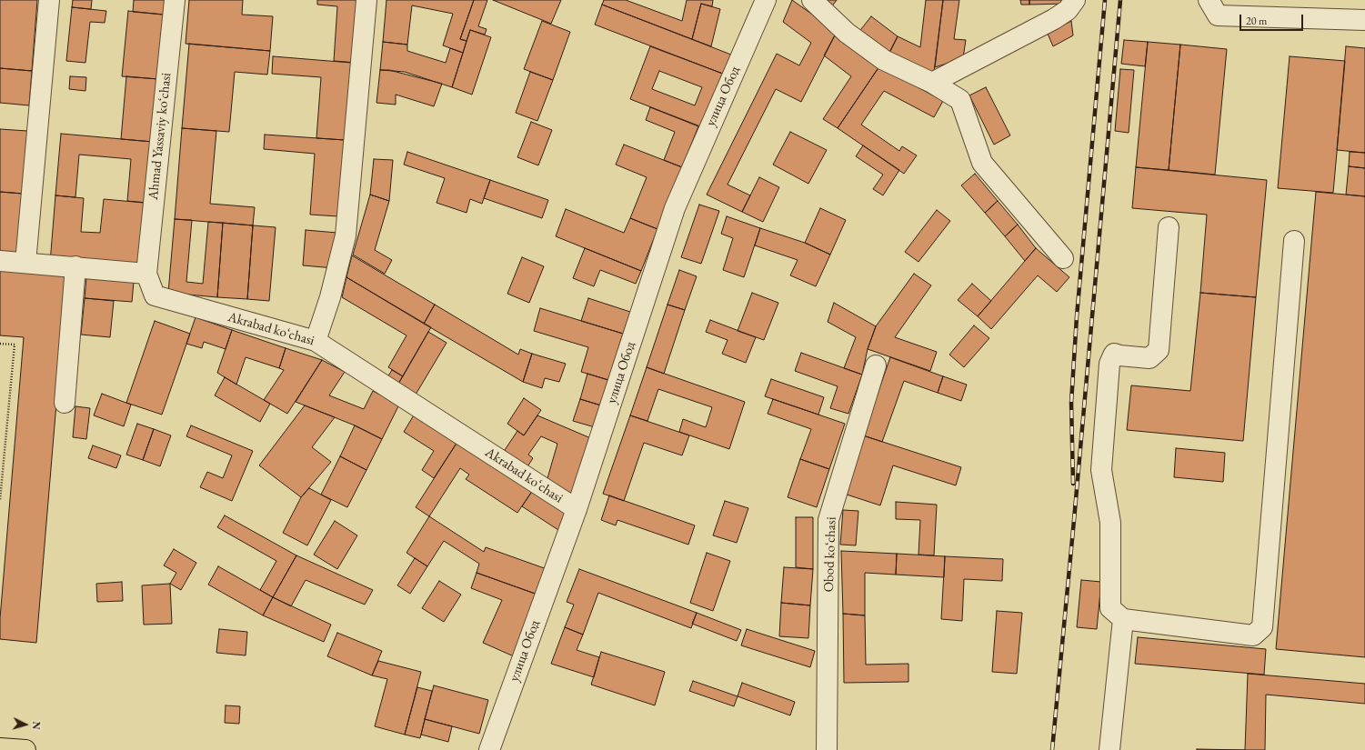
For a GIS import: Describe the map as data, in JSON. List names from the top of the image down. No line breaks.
{"streets":{"street":["улица Обод","Ahmad Yassaviy koʻchasi","Akrabad koʻchasi","Obod koʻchasi"]},"crossings":[["улица Обод","Akrabad koʻchasi"],["Ahmad Yassaviy koʻchasi","Akrabad koʻchasi"]],"scale_bar":"20 m","north":"right"}
